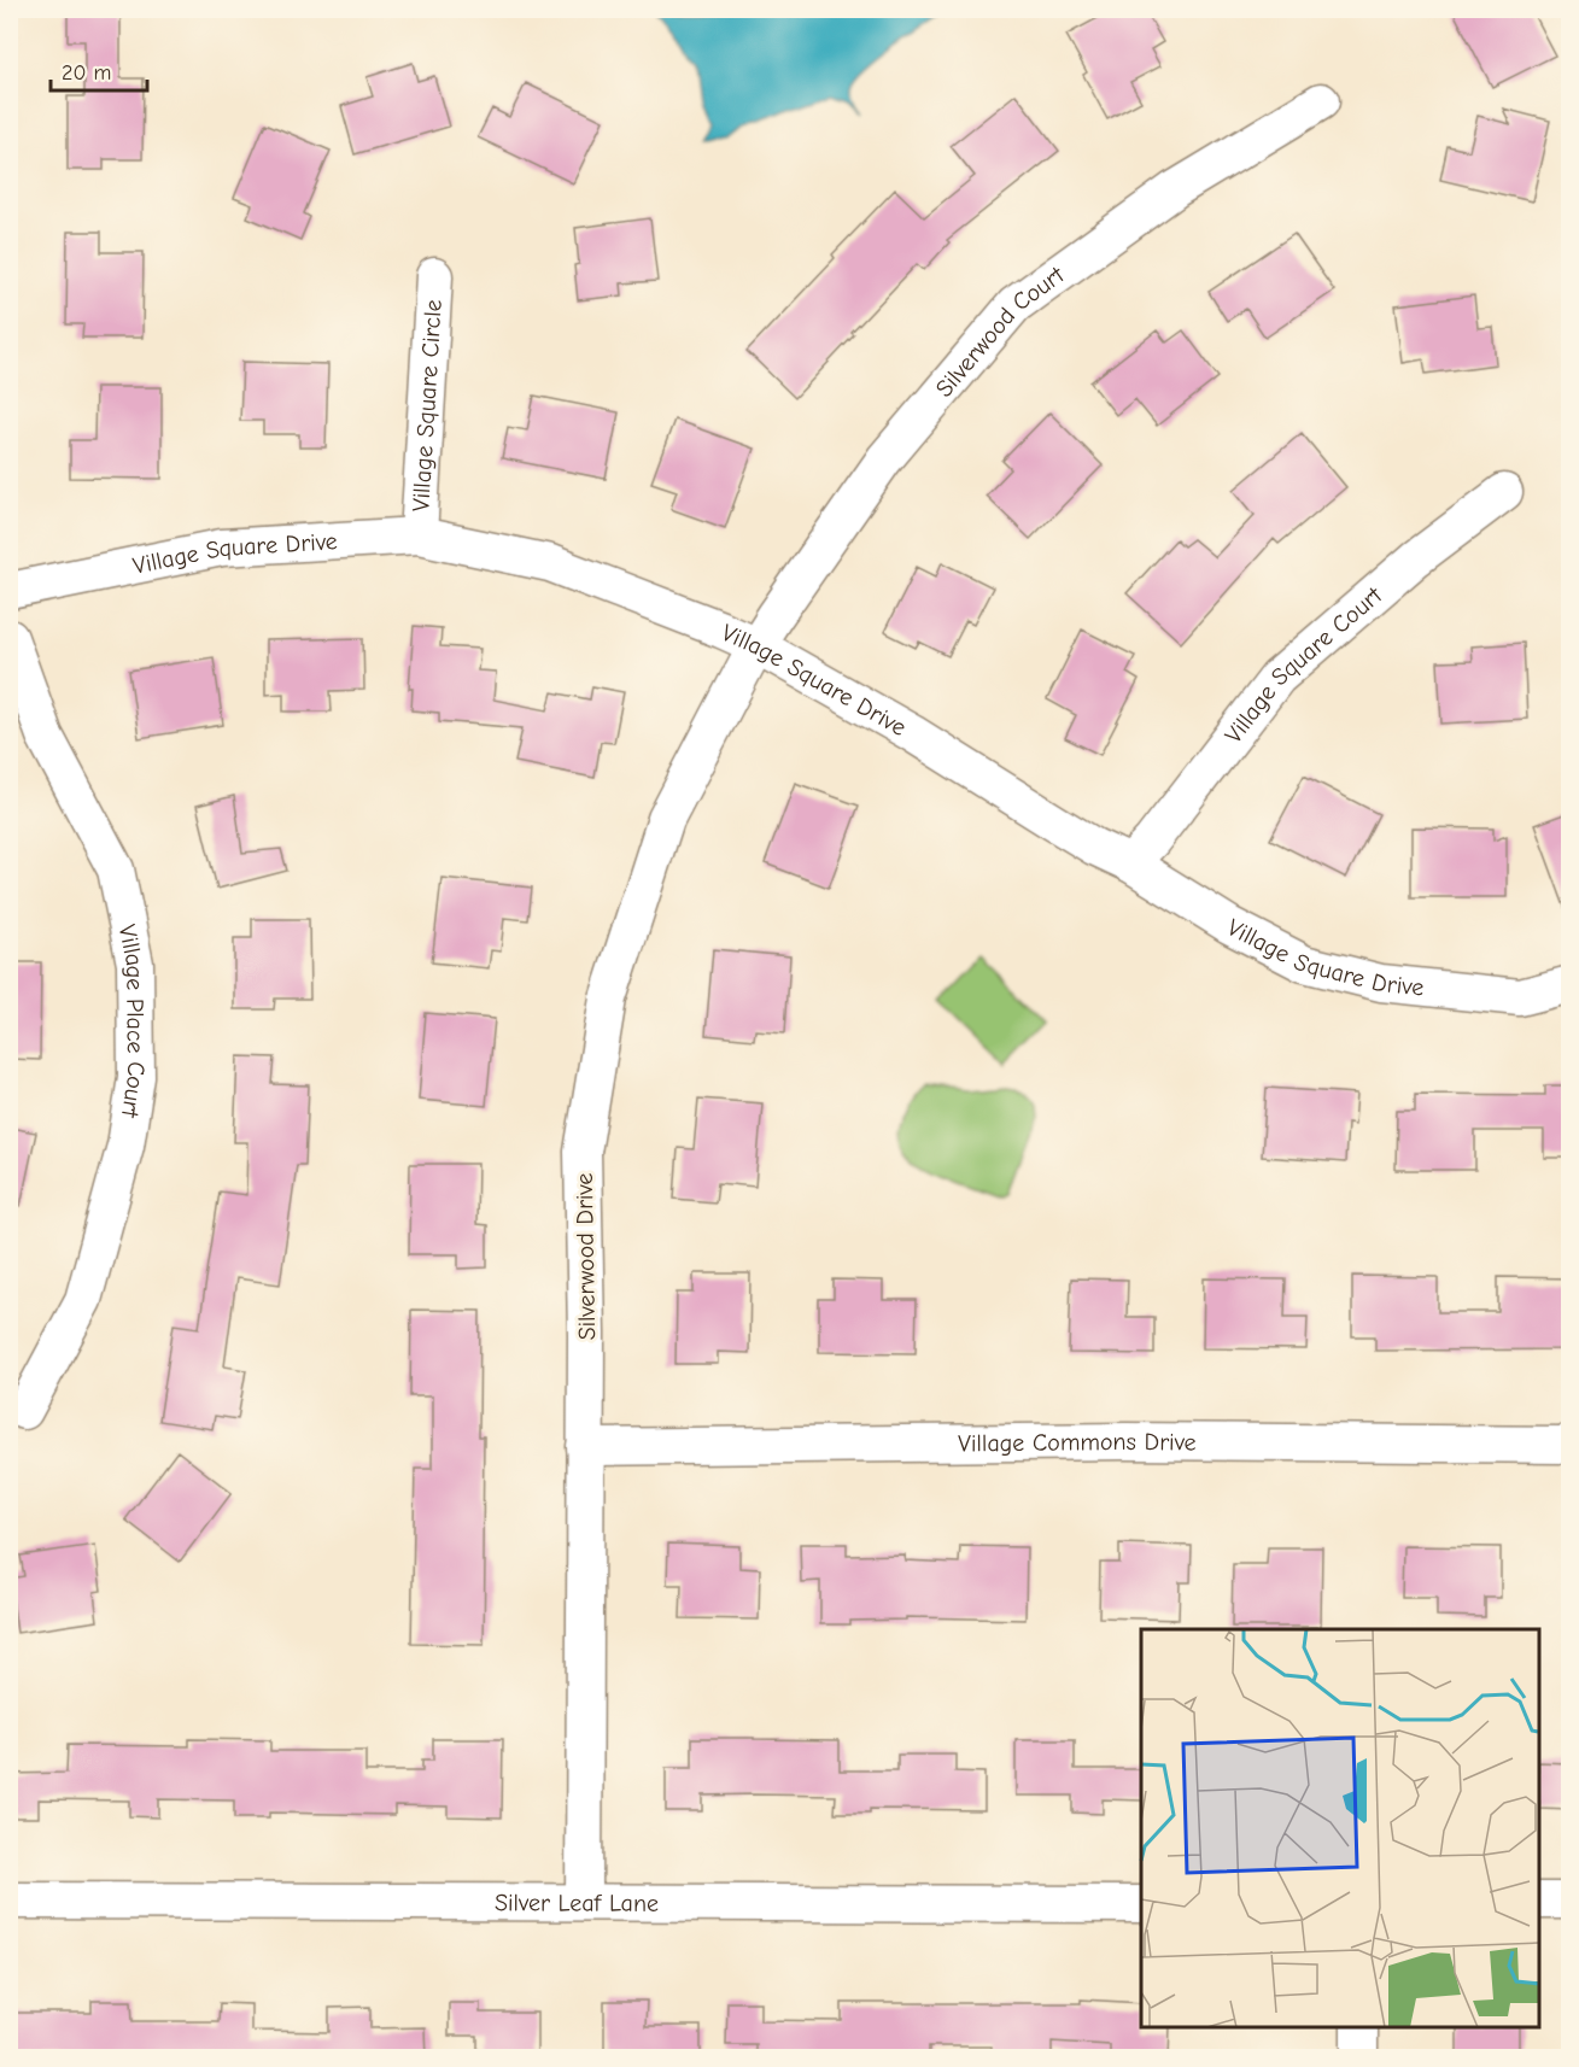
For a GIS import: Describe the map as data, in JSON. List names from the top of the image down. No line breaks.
{"streets":{"street":["Silverwood Court","Village Square Circle","Village Square Drive","Village Square Court","Village Place Court","Silverwood Drive","Village Commons Drive","Silver Leaf Lane"]},"crossings":[["Silverwood Court","Village Square Drive"],["Silverwood Court","Silverwood Drive"],["Village Square Circle","Village Square Drive"],["Village Square Drive","Village Square Court"],["Village Square Drive","Silverwood Drive"],["Silverwood Drive","Village Commons Drive"],["Silverwood Drive","Silver Leaf Lane"]],"scale_bar":"20 m"}
